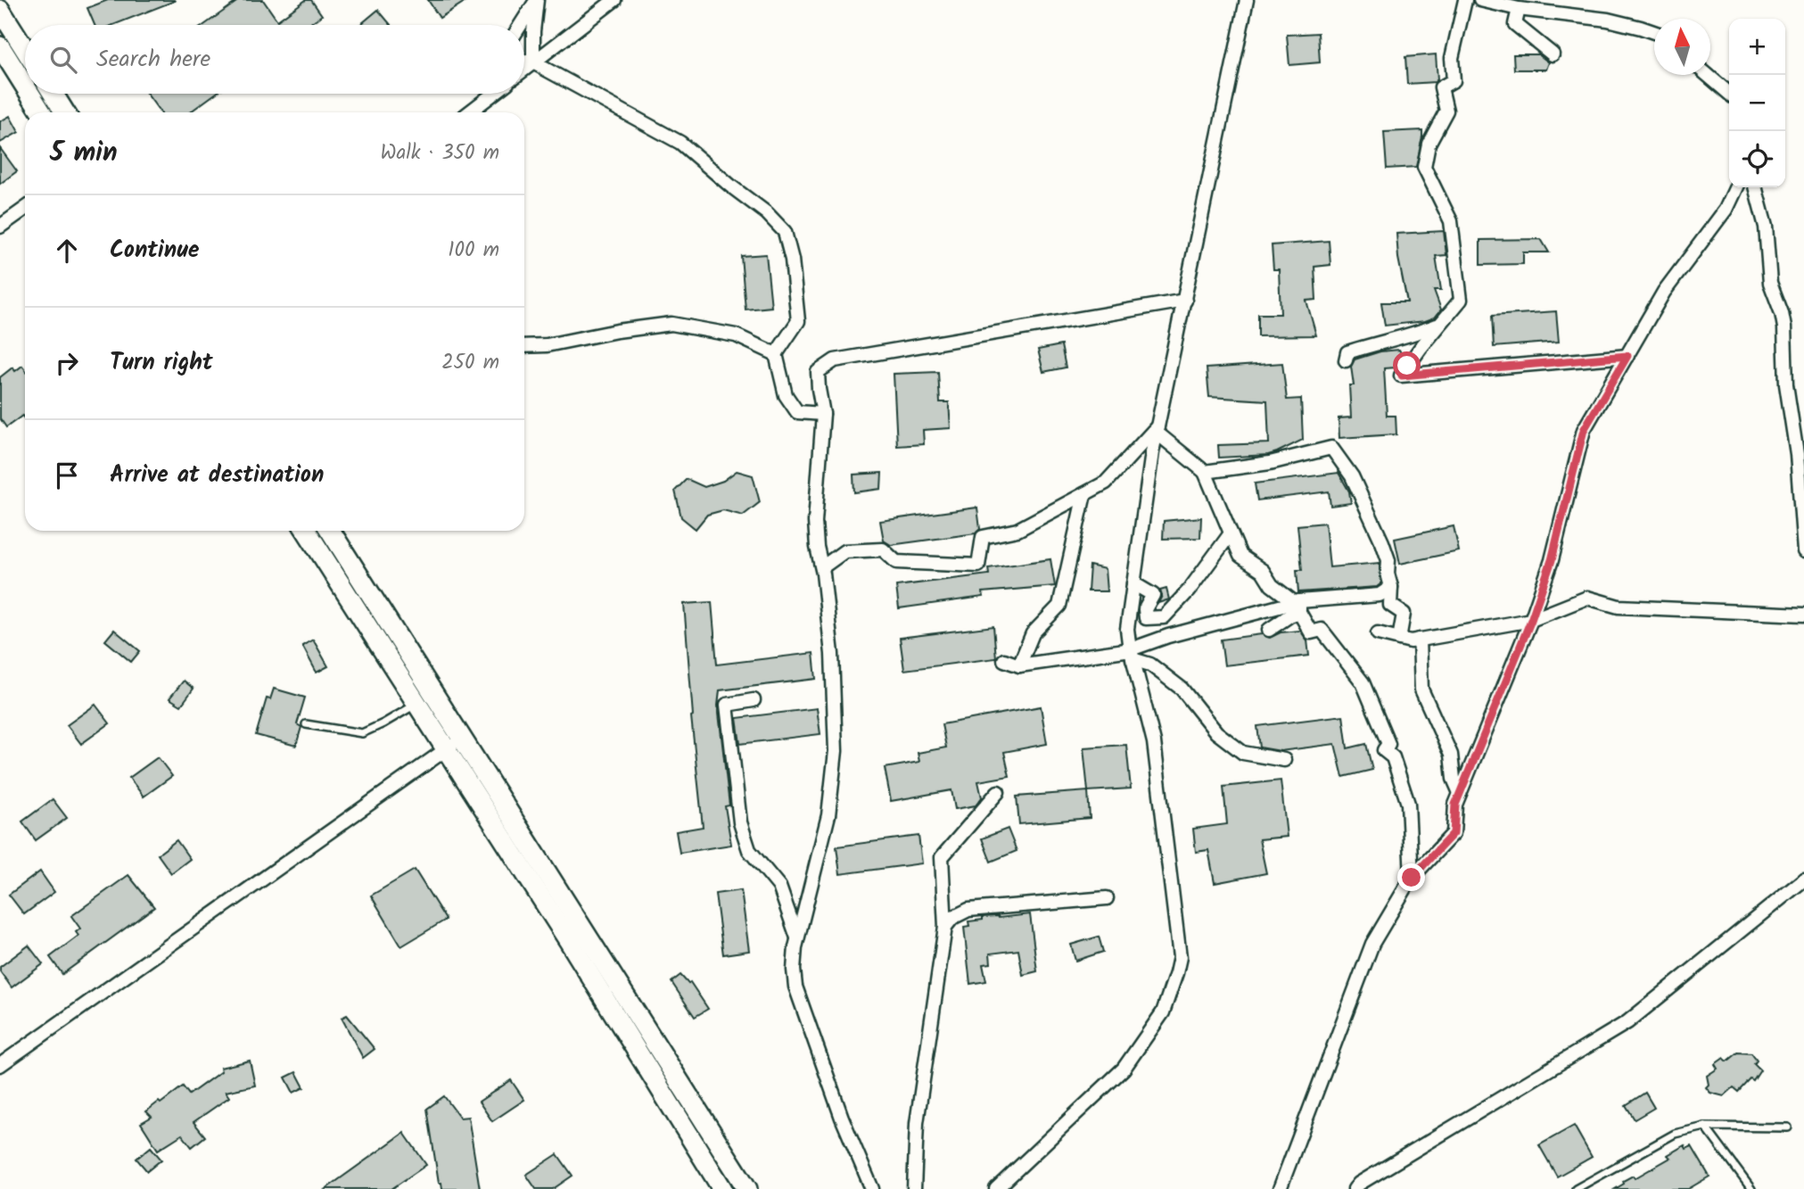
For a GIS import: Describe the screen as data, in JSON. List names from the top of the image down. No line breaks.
{"north":"top","page":{"map_buttons":["+","−"],"search":"Search here","heading":["5 min","Walk · 350 m"],"list":[["Continue","100 m"],["Turn right","250 m"],"Arrive at destination"]}}
